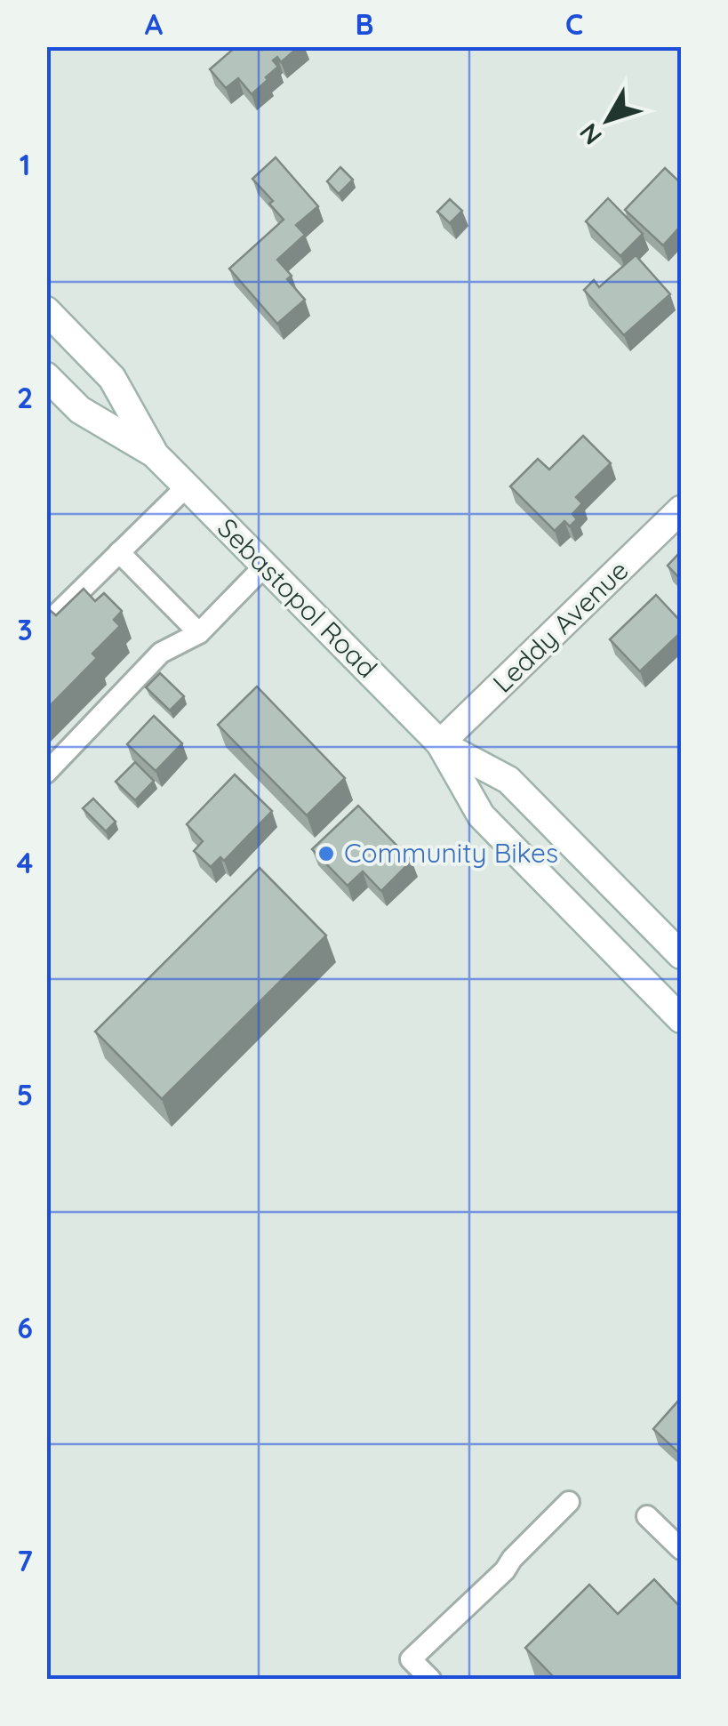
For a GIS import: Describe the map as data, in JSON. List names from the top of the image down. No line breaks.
{"streets":{"main road":["Sebastopol Road","Leddy Avenue"]},"crossings":[["Sebastopol Road","Leddy Avenue"]],"places":["Community Bikes"],"north":"bottom left","grid":{"columns":["A","B","C"],"rows":["1","2","3","4","5","6","7"]}}
